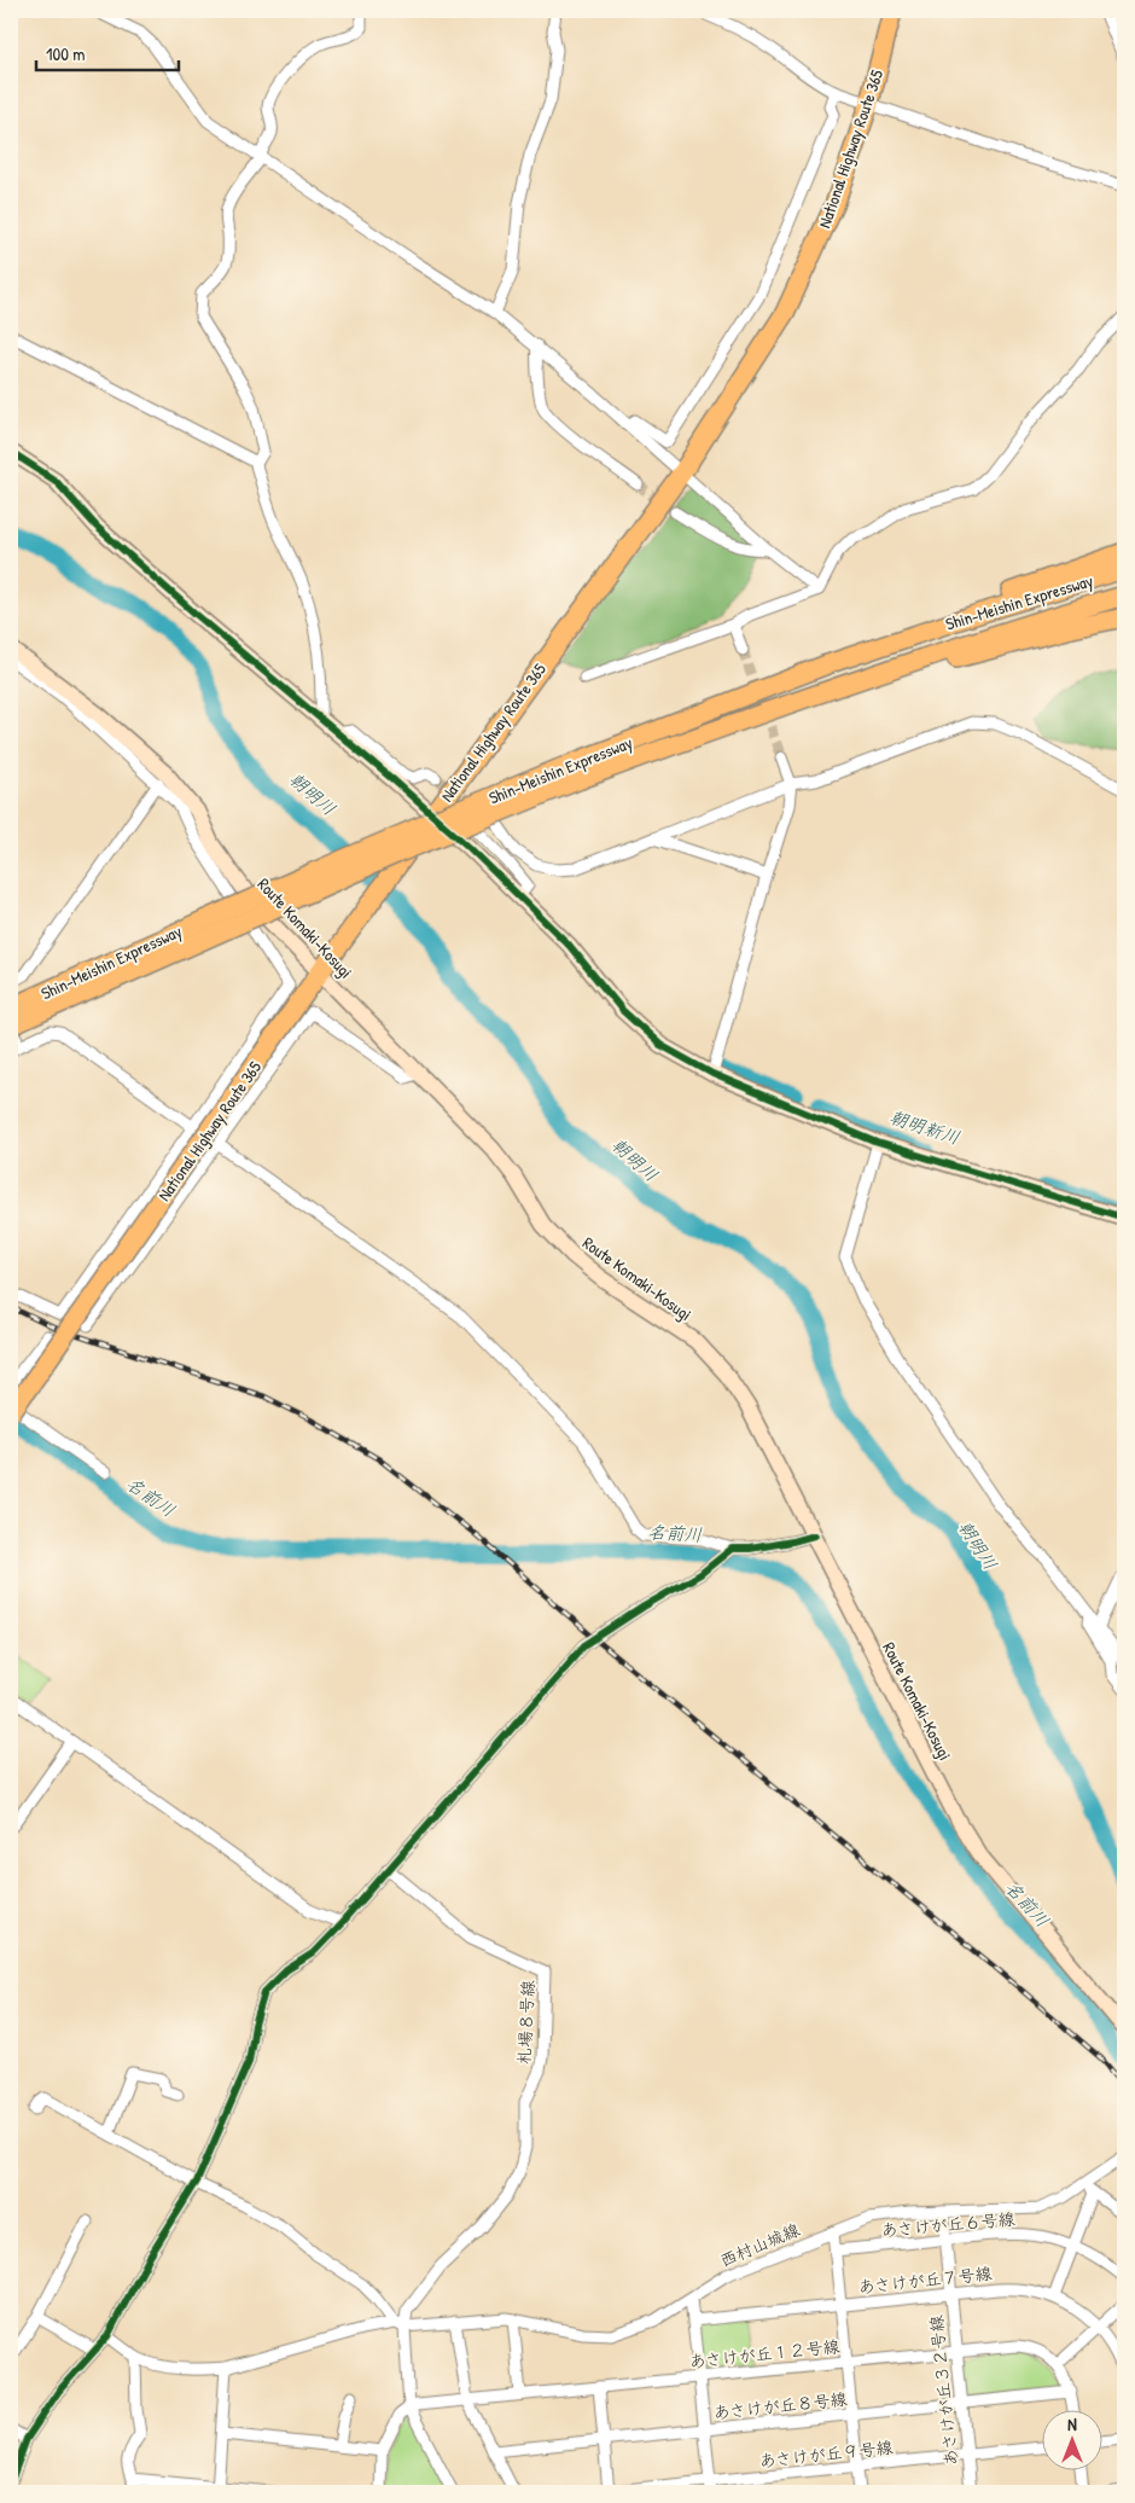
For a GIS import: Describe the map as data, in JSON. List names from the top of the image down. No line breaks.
{"streets":{"highway":["National Highway Route 365","Shin-Meishin Expressway"],"main road":["Route Komaki-Kosugi"],"street":["札場８号線","あさけが丘６号線","西村山城線","あさけが丘７号線","あさけが丘１２号線","あさけが丘３２号線","あさけが丘８号線","あさけが丘９号線"]},"crossings":[["National Highway Route 365","Route Komaki-Kosugi"],["札場８号線","西村山城線"],["あさけが丘６号線","あさけが丘３２号線"],["西村山城線","あさけが丘３２号線"],["あさけが丘７号線","あさけが丘３２号線"],["あさけが丘１２号線","あさけが丘３２号線"],["あさけが丘１２号線","あさけが丘８号線"],["あさけが丘３２号線","あさけが丘８号線"],["あさけが丘３２号線","あさけが丘９号線"]],"water":["朝明川","朝明新川","名前川"],"scale_bar":"100 m","north":"top"}
